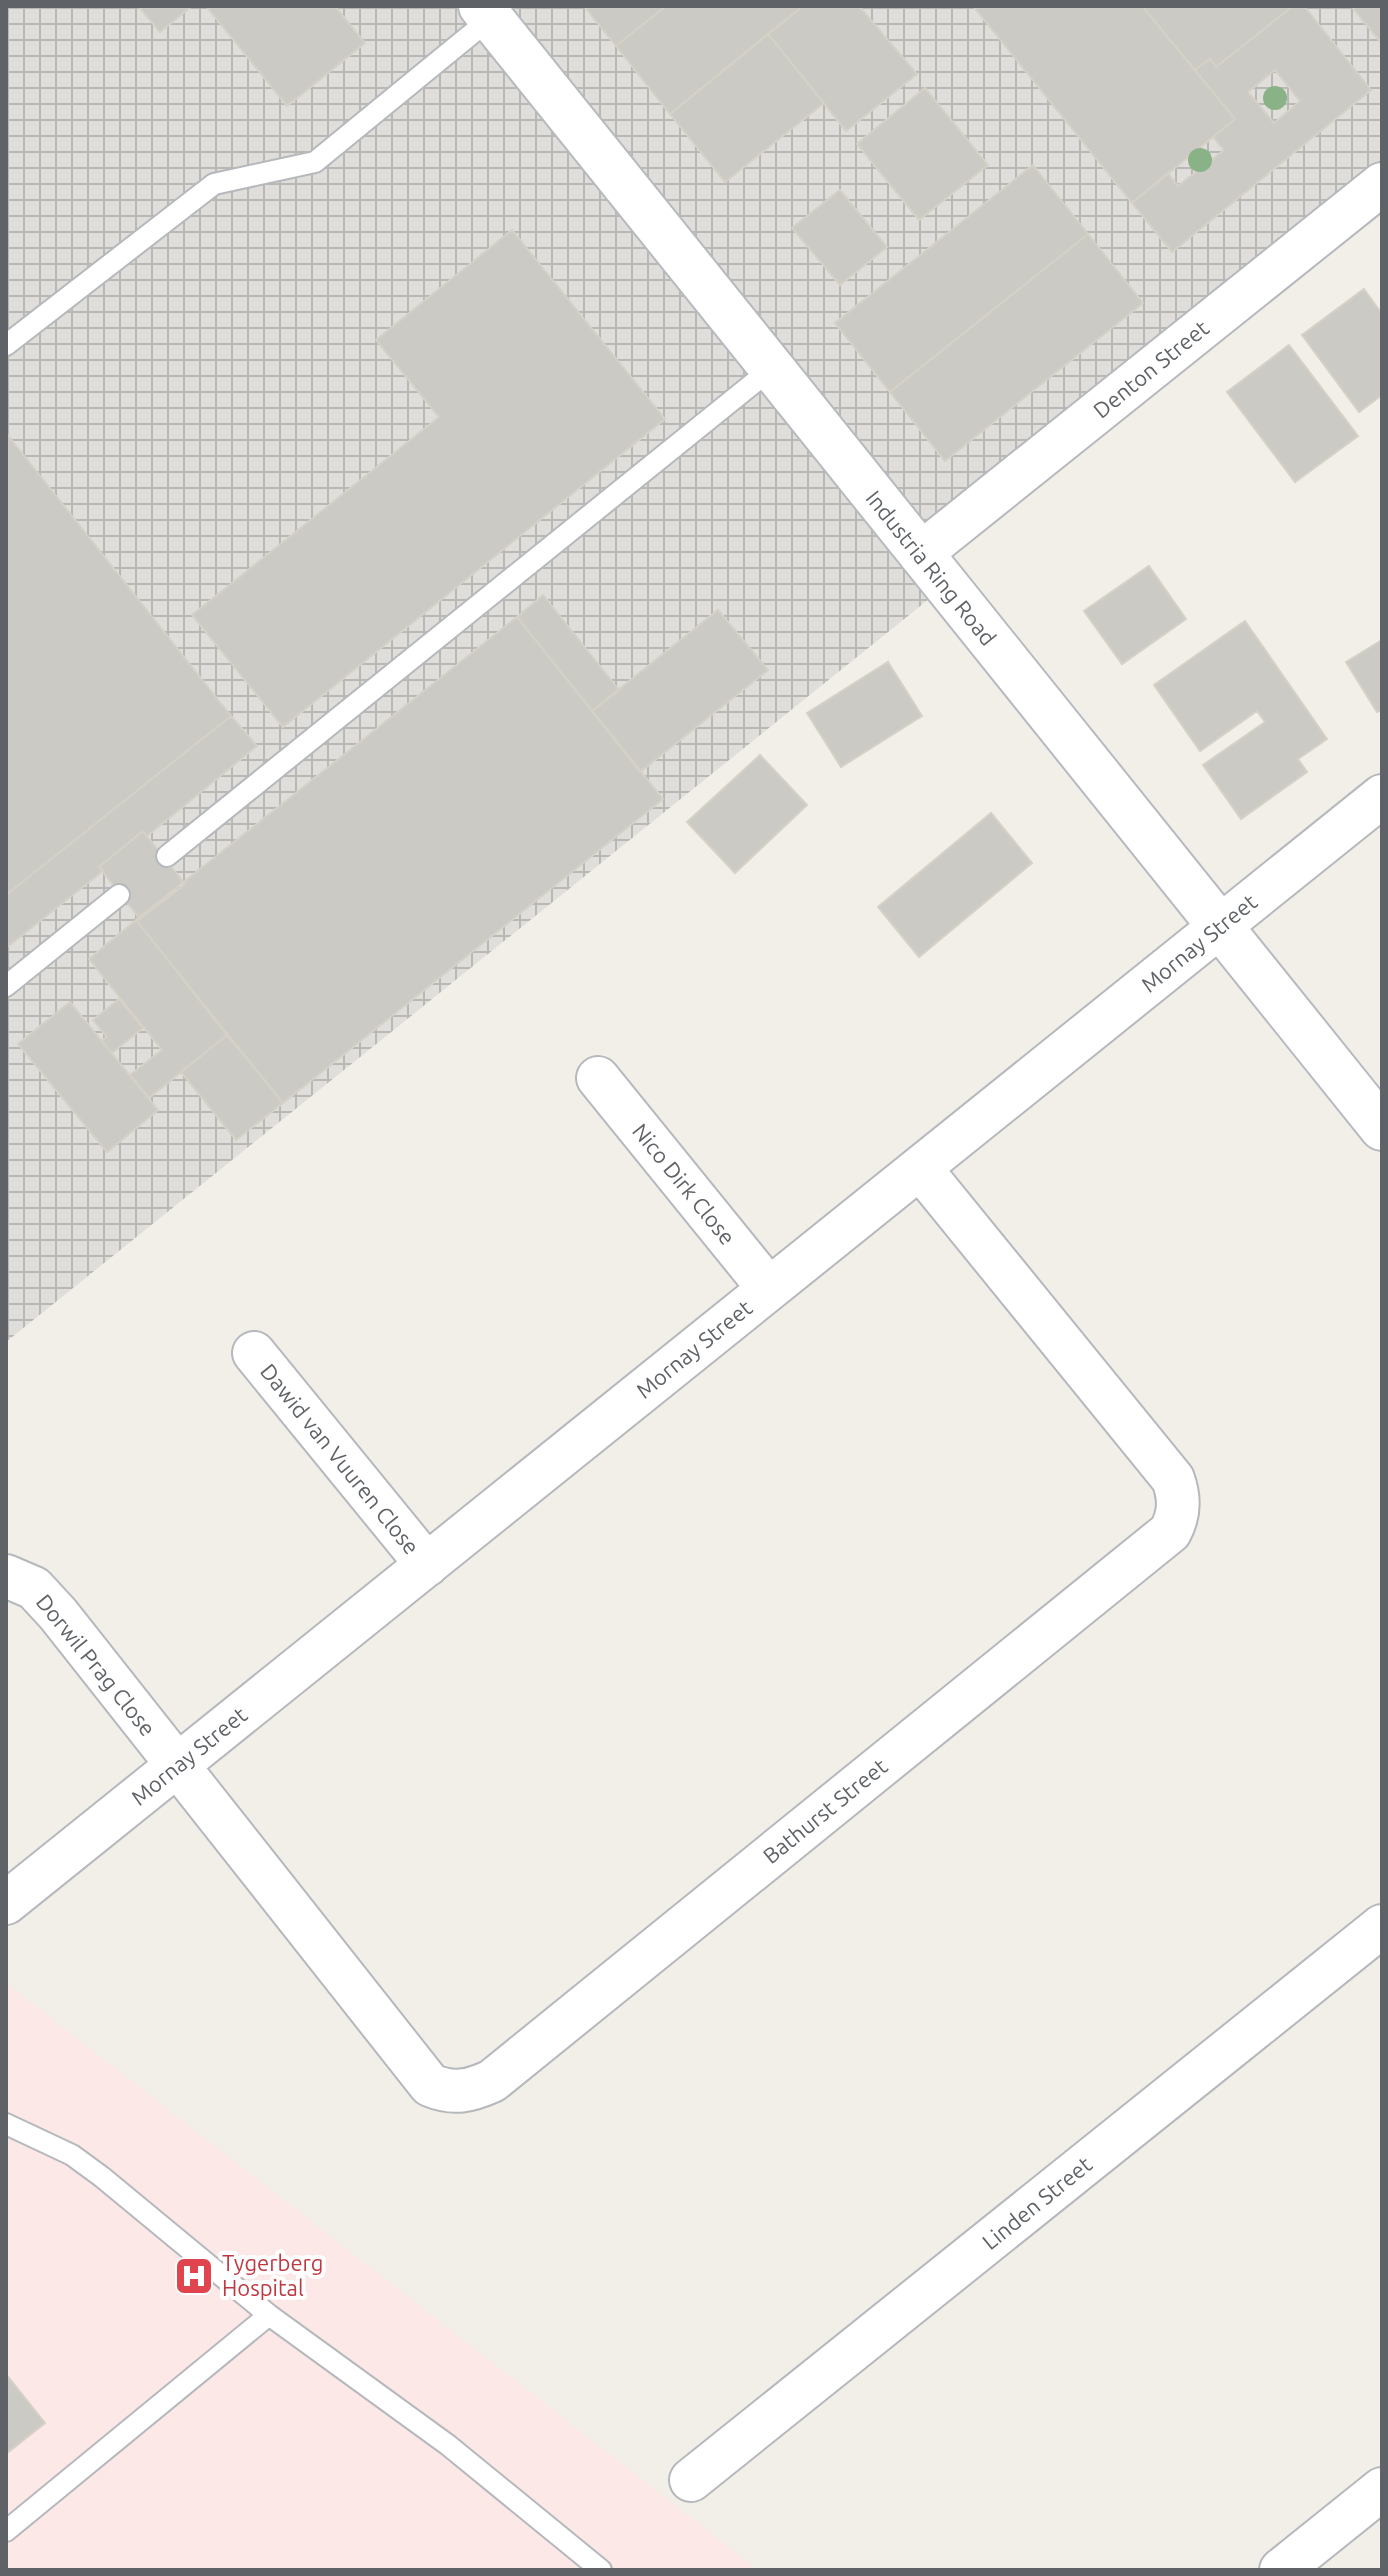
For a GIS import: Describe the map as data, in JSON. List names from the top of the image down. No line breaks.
{"streets":{"street":["Denton Street","Industria Ring Road","Mornay Street","Nico Dirk Close","Dawid van Vuuren Close","Dorwil Prag Close","Bathurst Street","Linden Street"]},"crossings":[["Denton Street","Industria Ring Road"],["Industria Ring Road","Mornay Street"],["Mornay Street","Nico Dirk Close"],["Mornay Street","Dawid van Vuuren Close"],["Mornay Street","Dorwil Prag Close"],["Mornay Street","Bathurst Street"],["Dorwil Prag Close","Bathurst Street"]],"places":{"hospital":["Tygerberg Hospital"]}}
